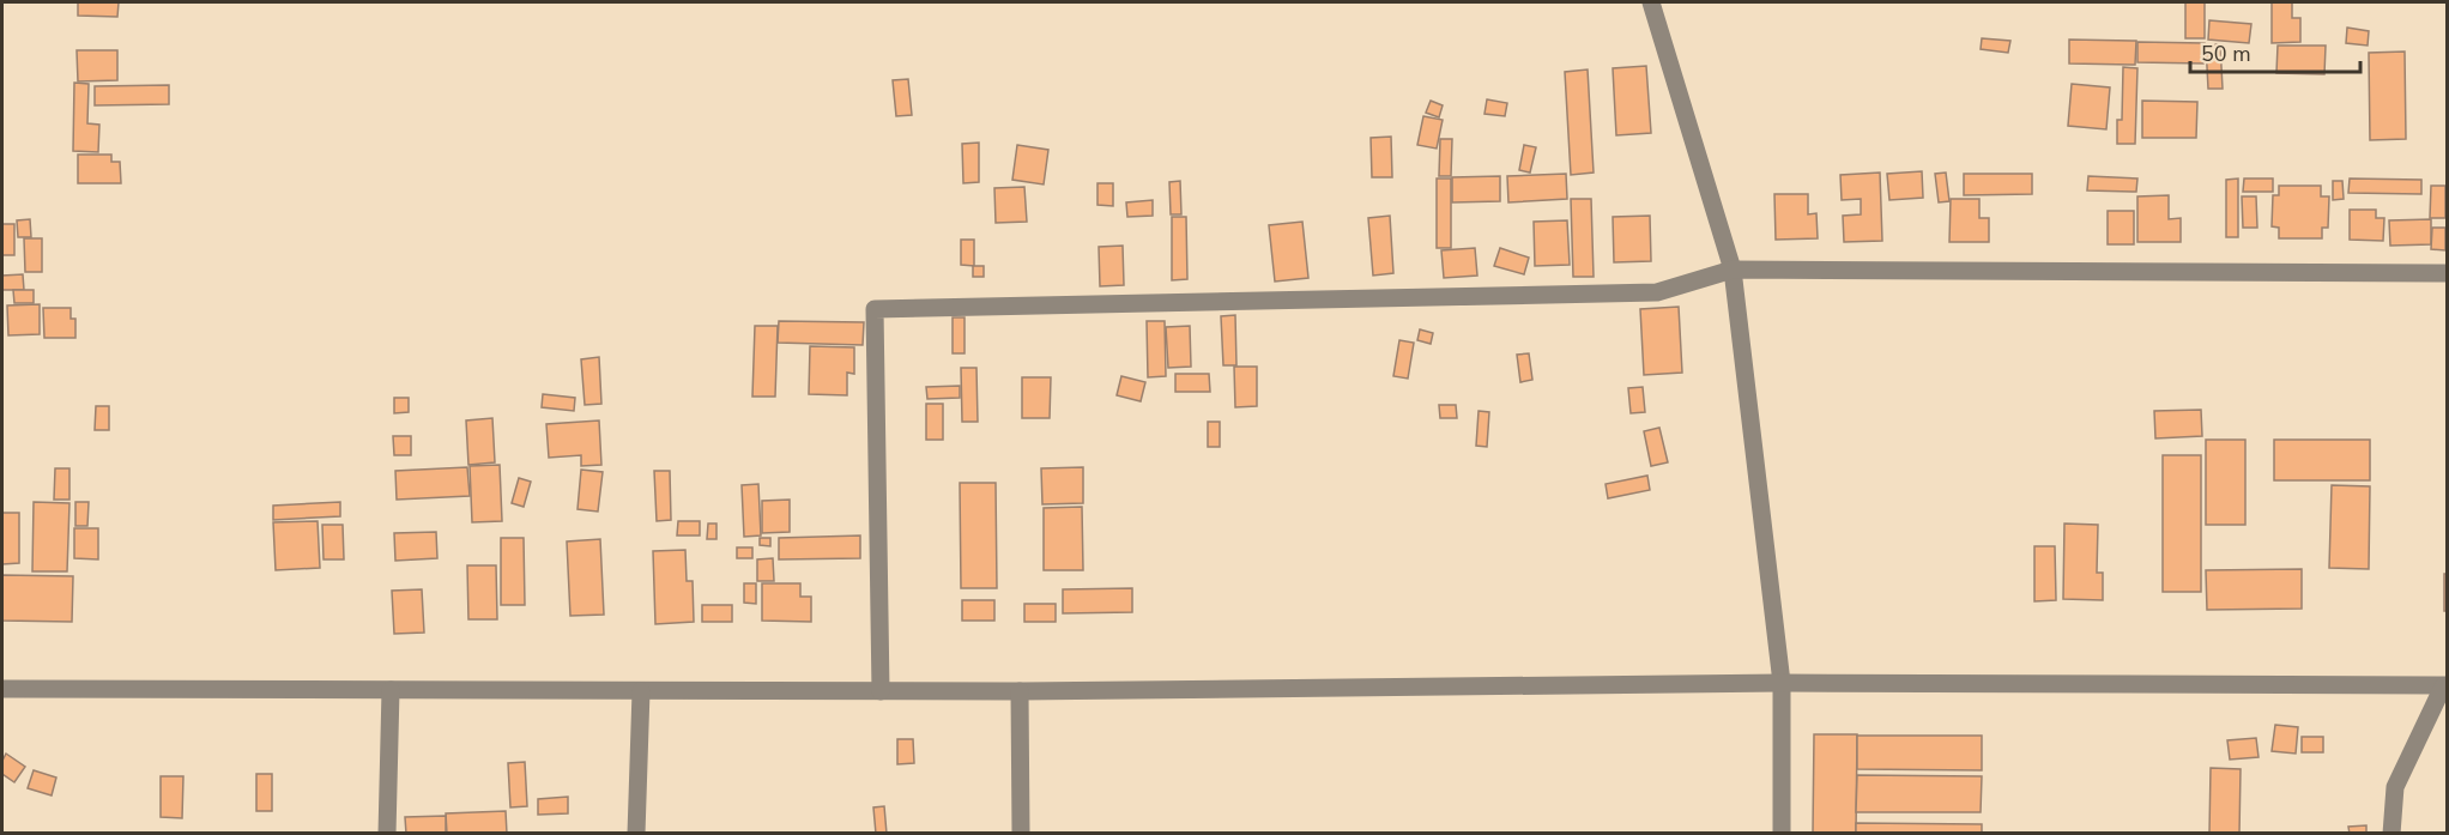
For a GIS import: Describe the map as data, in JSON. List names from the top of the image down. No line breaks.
{"scale_bar":"50 m"}
